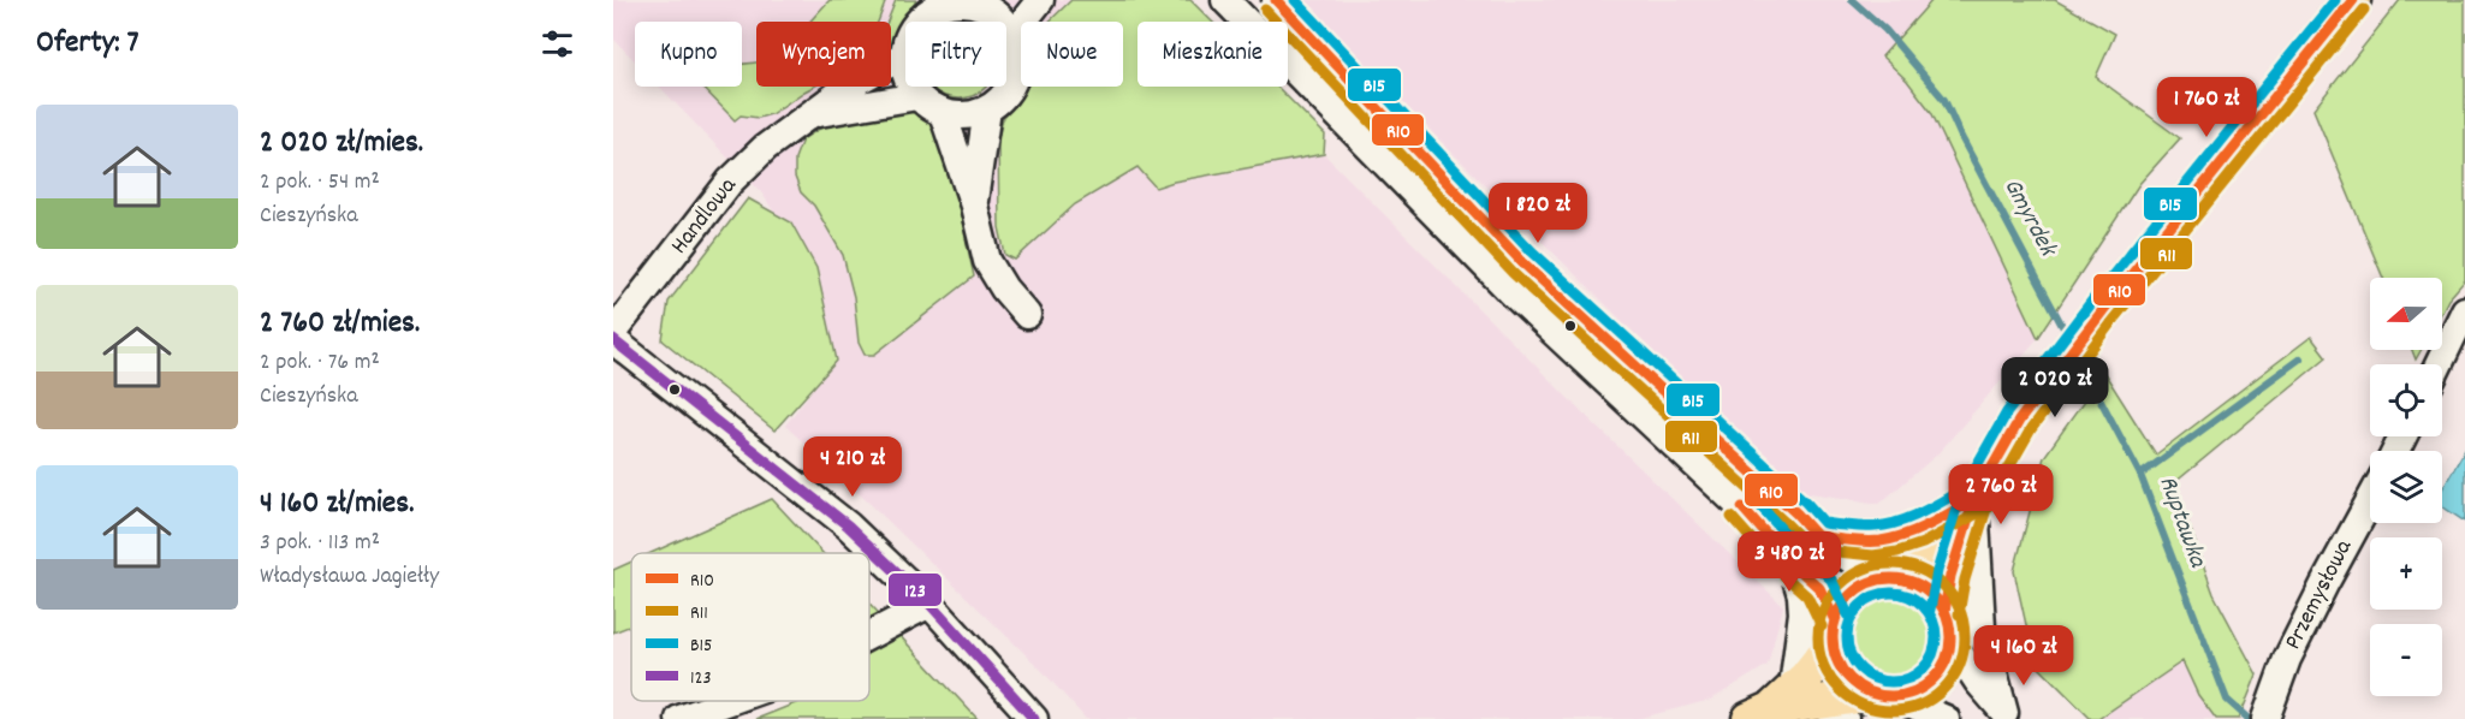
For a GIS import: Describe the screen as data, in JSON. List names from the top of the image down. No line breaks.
{"streets":{"street":["Handlowa","Przemysłowa"]},"water":["Gmyrdek","Ruptawka"],"lines":["transit line R10","transit line B15","transit line R11","transit line 123"],"legend":["R10","R11","B15","123"],"north":"left","page":{"heading":"Oferty: 7","chip":["Kupno","Wynajem","Filtry","Nowe","Mieszkanie"],"price":["1 760 zł","1 820 zł","2 020 zł","4 210 zł","2 760 zł","3 480 zł","4 160 zł"],"list":[{"name":"2 020 zł/mies.","note":"2 pok. · 54 m² · Cieszyńska"},{"name":"2 760 zł/mies.","note":"2 pok. · 76 m² · Cieszyńska"},{"name":"4 160 zł/mies.","note":"3 pok. · 113 m² · Władysława Jagiełły"}],"map_buttons":["+","−"]}}
